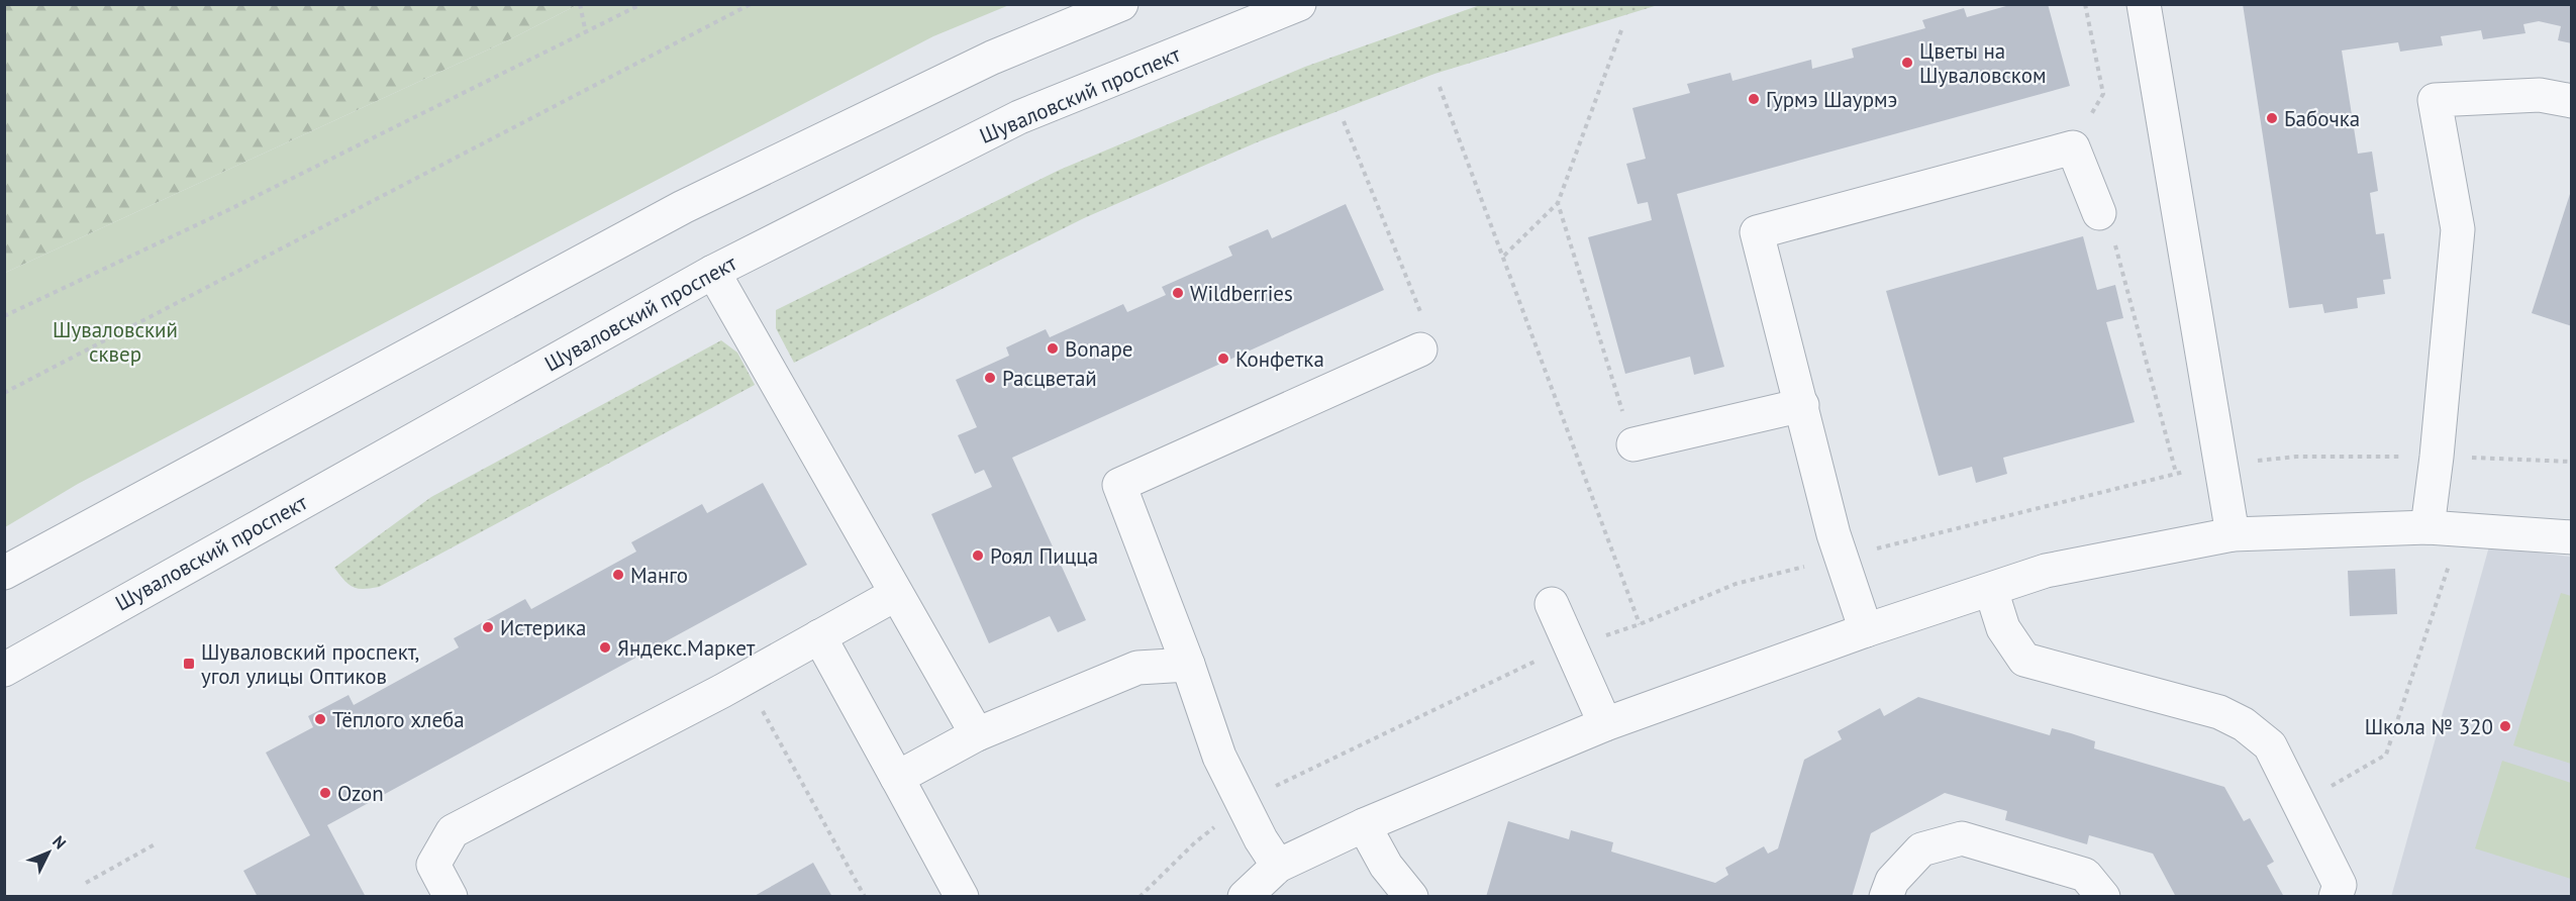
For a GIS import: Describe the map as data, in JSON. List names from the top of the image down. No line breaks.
{"streets":{"street":["Шуваловский проспект"]},"parks":["Шуваловский сквер"],"places":{"other":["Цветы на Шуваловском","Гурмэ Шаурмэ","Бабочка","Wildberries","Bonape","Конфетка","Расцветай","Роял Пицца","Манго","Истерика","Яндекс.Маркет","Тёплого хлеба","Школа № 320","Ozon"],"transit":["Шуваловский проспект, угол улицы Оптиков"]},"north":"top right"}
